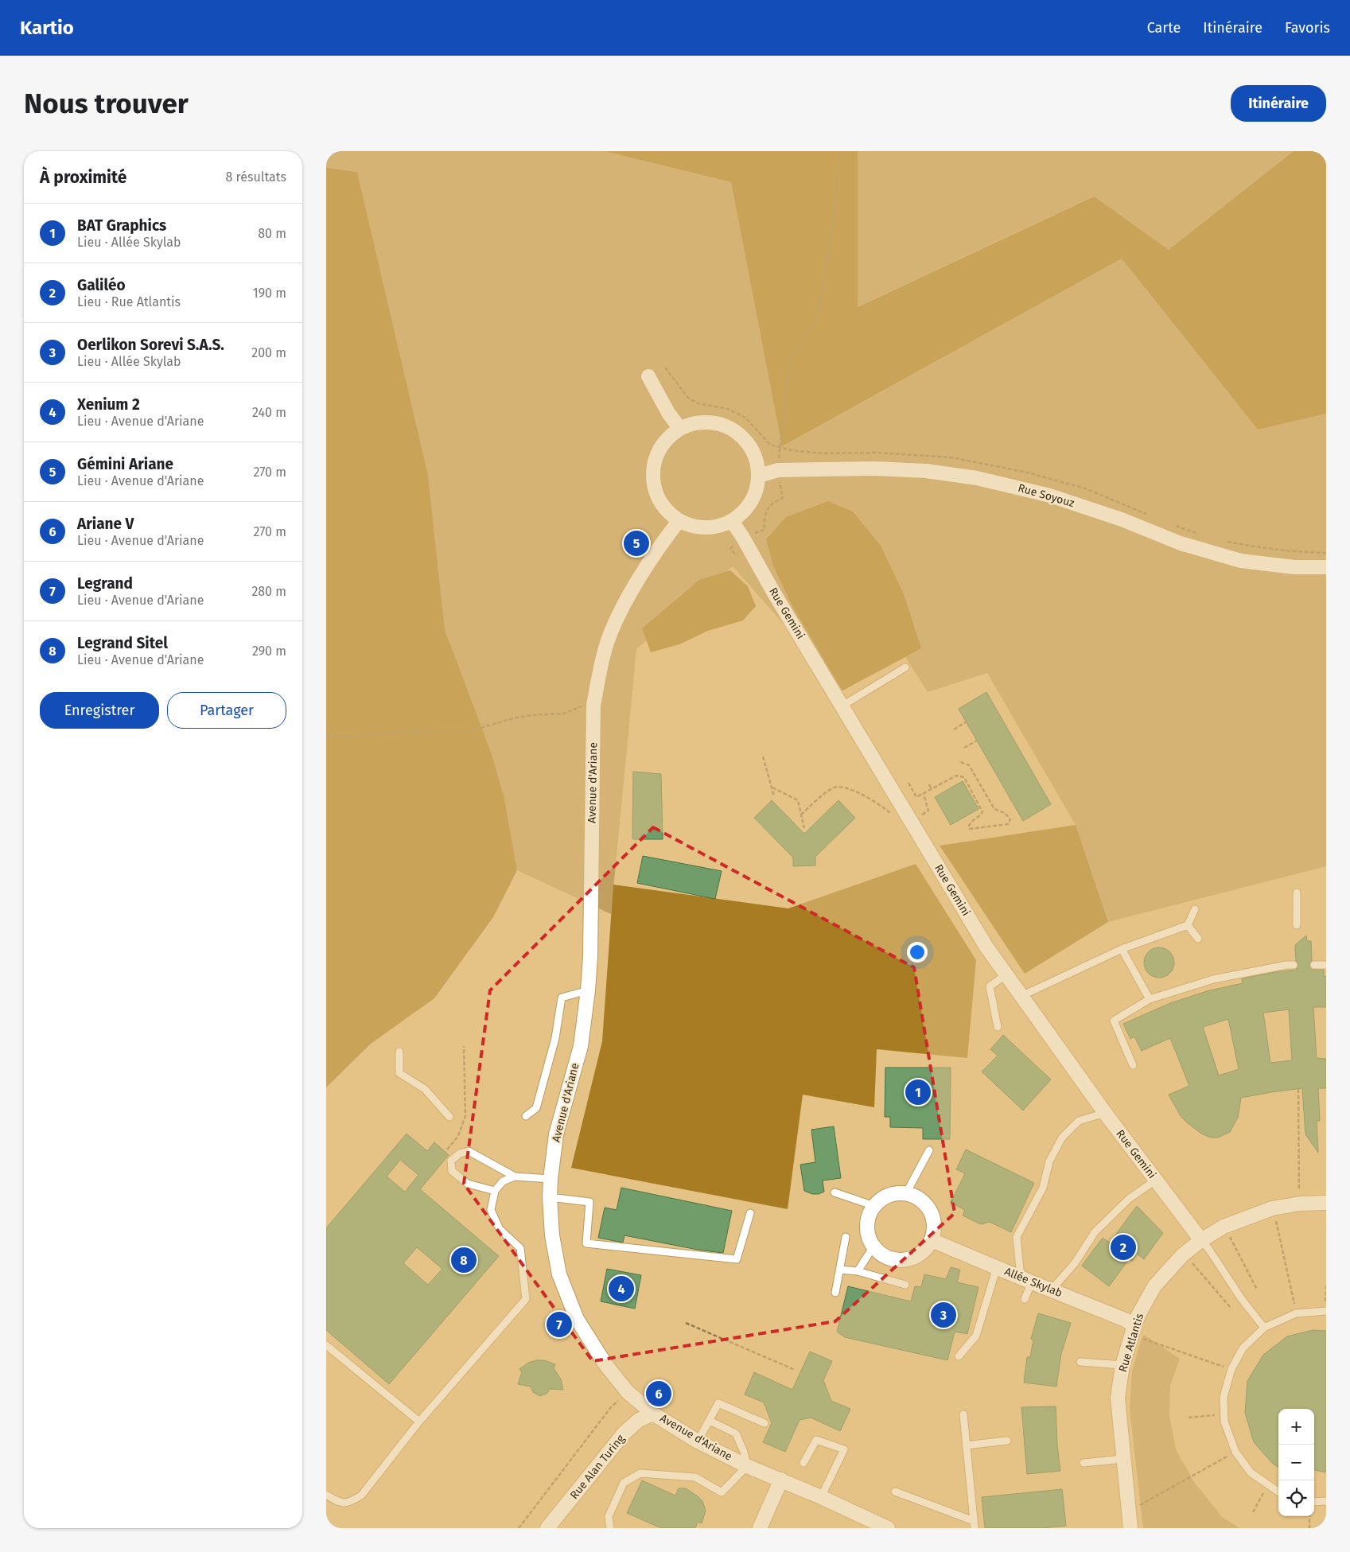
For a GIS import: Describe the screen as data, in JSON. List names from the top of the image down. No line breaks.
{"streets":{"street":["Rue Soyouz","Rue Gemini","Avenue d'Ariane","Allée Skylab","Rue Atlantis","Rue Alan Turing"]},"crossings":[["Rue Soyouz","Rue Gemini"],["Rue Soyouz","Avenue d'Ariane"],["Rue Gemini","Avenue d'Ariane"],["Rue Gemini","Rue Atlantis"],["Avenue d'Ariane","Rue Alan Turing"],["Allée Skylab","Rue Atlantis"]],"page":{"header":"Kartio","nav":["Carte","Itinéraire","Favoris"],"buttons":["Itinéraire",["Enregistrer","Partager"]],"title":"Nous trouver","heading":["À proximité","8 résultats"],"list":[{"mark":"1","name":"BAT Graphics","note":"Lieu · Allée Skylab","value":"80 m"},{"mark":"2","name":"Galiléo","note":"Lieu · Rue Atlantis","value":"190 m"},{"mark":"3","name":"Oerlikon Sorevi S.A.S.","note":"Lieu · Allée Skylab","value":"200 m"},{"mark":"4","name":"Xenium 2","note":"Lieu · Avenue d'Ariane","value":"240 m"},{"mark":"5","name":"Gémini Ariane","note":"Lieu · Avenue d'Ariane","value":"270 m"},{"mark":"6","name":"Ariane V","note":"Lieu · Avenue d'Ariane","value":"270 m"},{"mark":"7","name":"Legrand","note":"Lieu · Avenue d'Ariane","value":"280 m"},{"mark":"8","name":"Legrand Sitel","note":"Lieu · Avenue d'Ariane","value":"290 m"}],"pins":["5","1","2","8","4","3","7","6"],"map_buttons":["+","−"]}}
